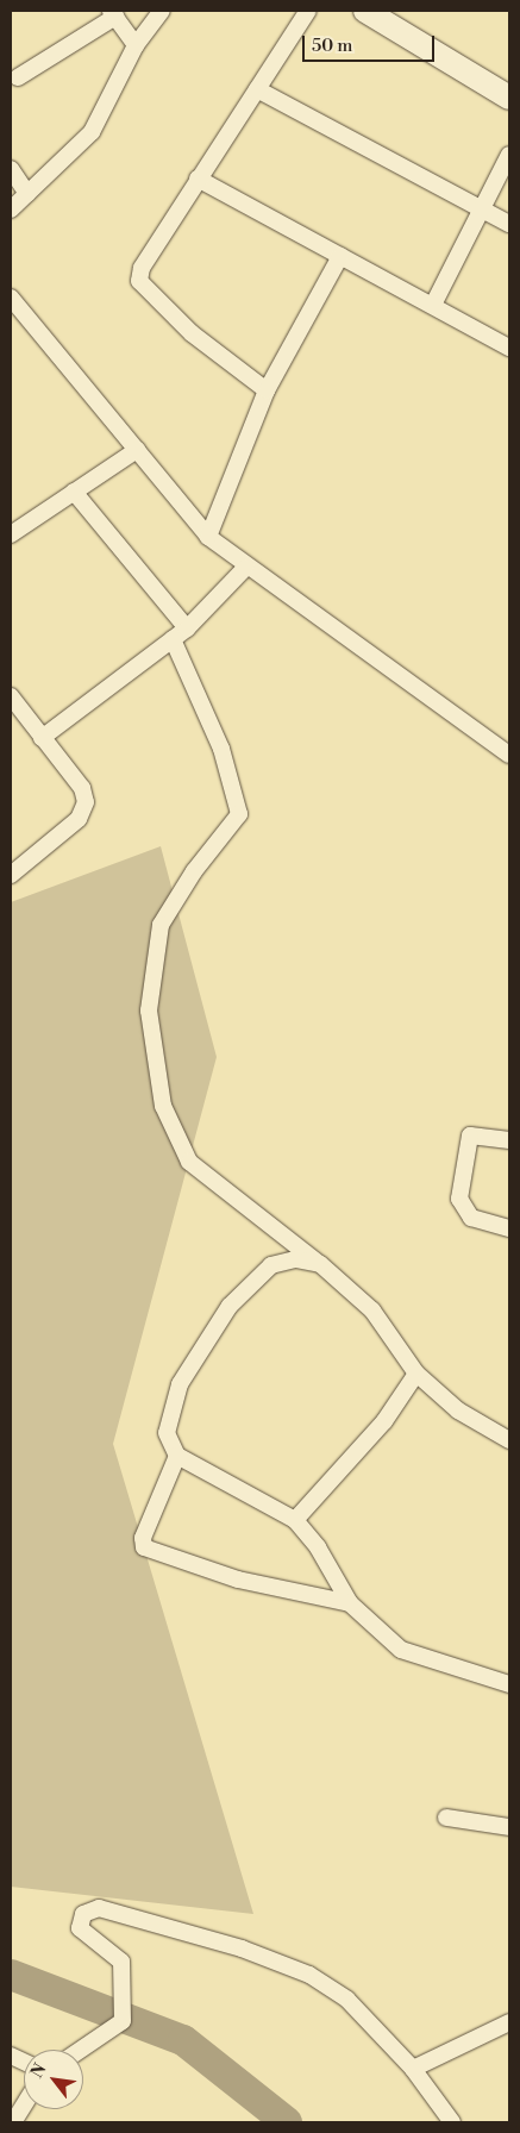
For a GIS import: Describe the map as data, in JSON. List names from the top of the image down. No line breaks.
{"scale_bar":"50 m","north":"top left"}
